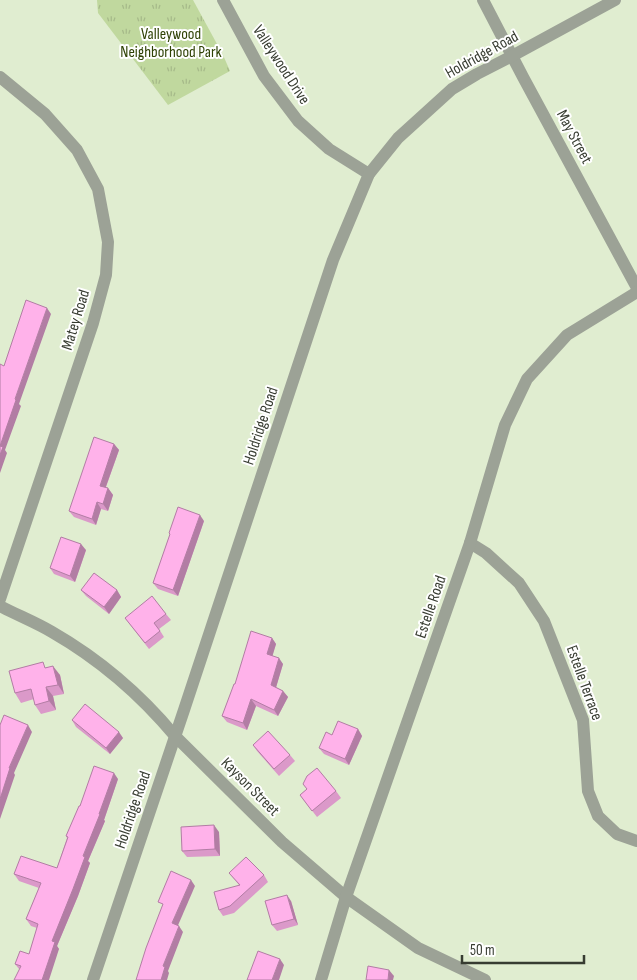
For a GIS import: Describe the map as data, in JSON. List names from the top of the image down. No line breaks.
{"streets":{"street":["Holdridge Road","Valleywood Drive","May Street","Matey Road","Estelle Road","Estelle Terrace","Kayson Street"]},"crossings":[["Holdridge Road","Valleywood Drive"],["Holdridge Road","May Street"],["Holdridge Road","Kayson Street"],["Estelle Road","Estelle Terrace"],["Estelle Road","Kayson Street"]],"parks":["Valleywood Neighborhood Park"],"scale_bar":"50 m"}
